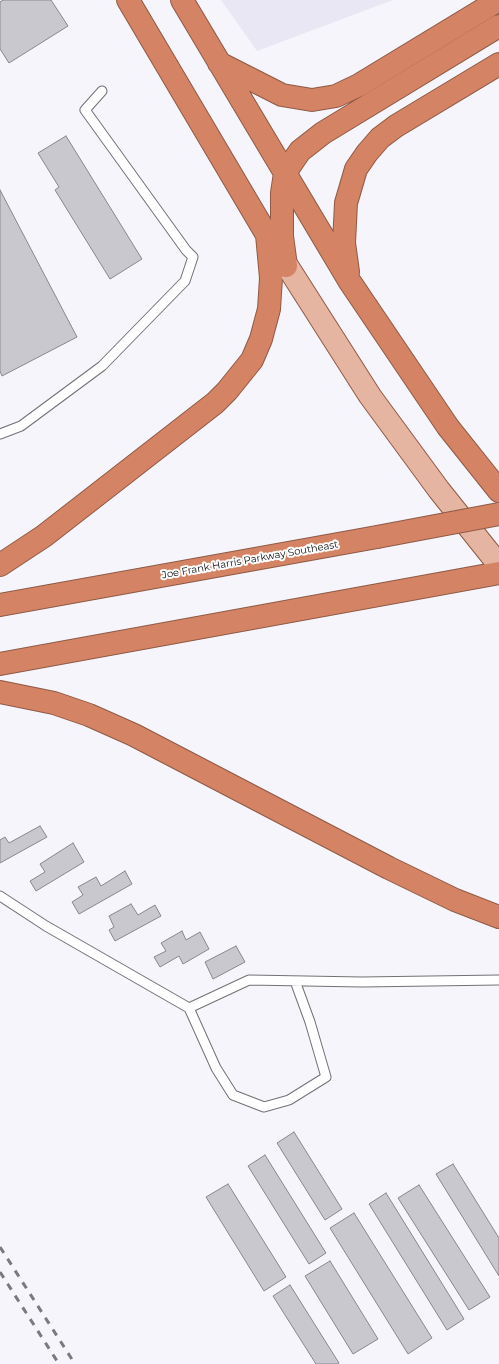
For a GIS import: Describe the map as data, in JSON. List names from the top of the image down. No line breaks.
{"streets":{"highway":["Joe Frank Harris Parkway Southeast"]}}
